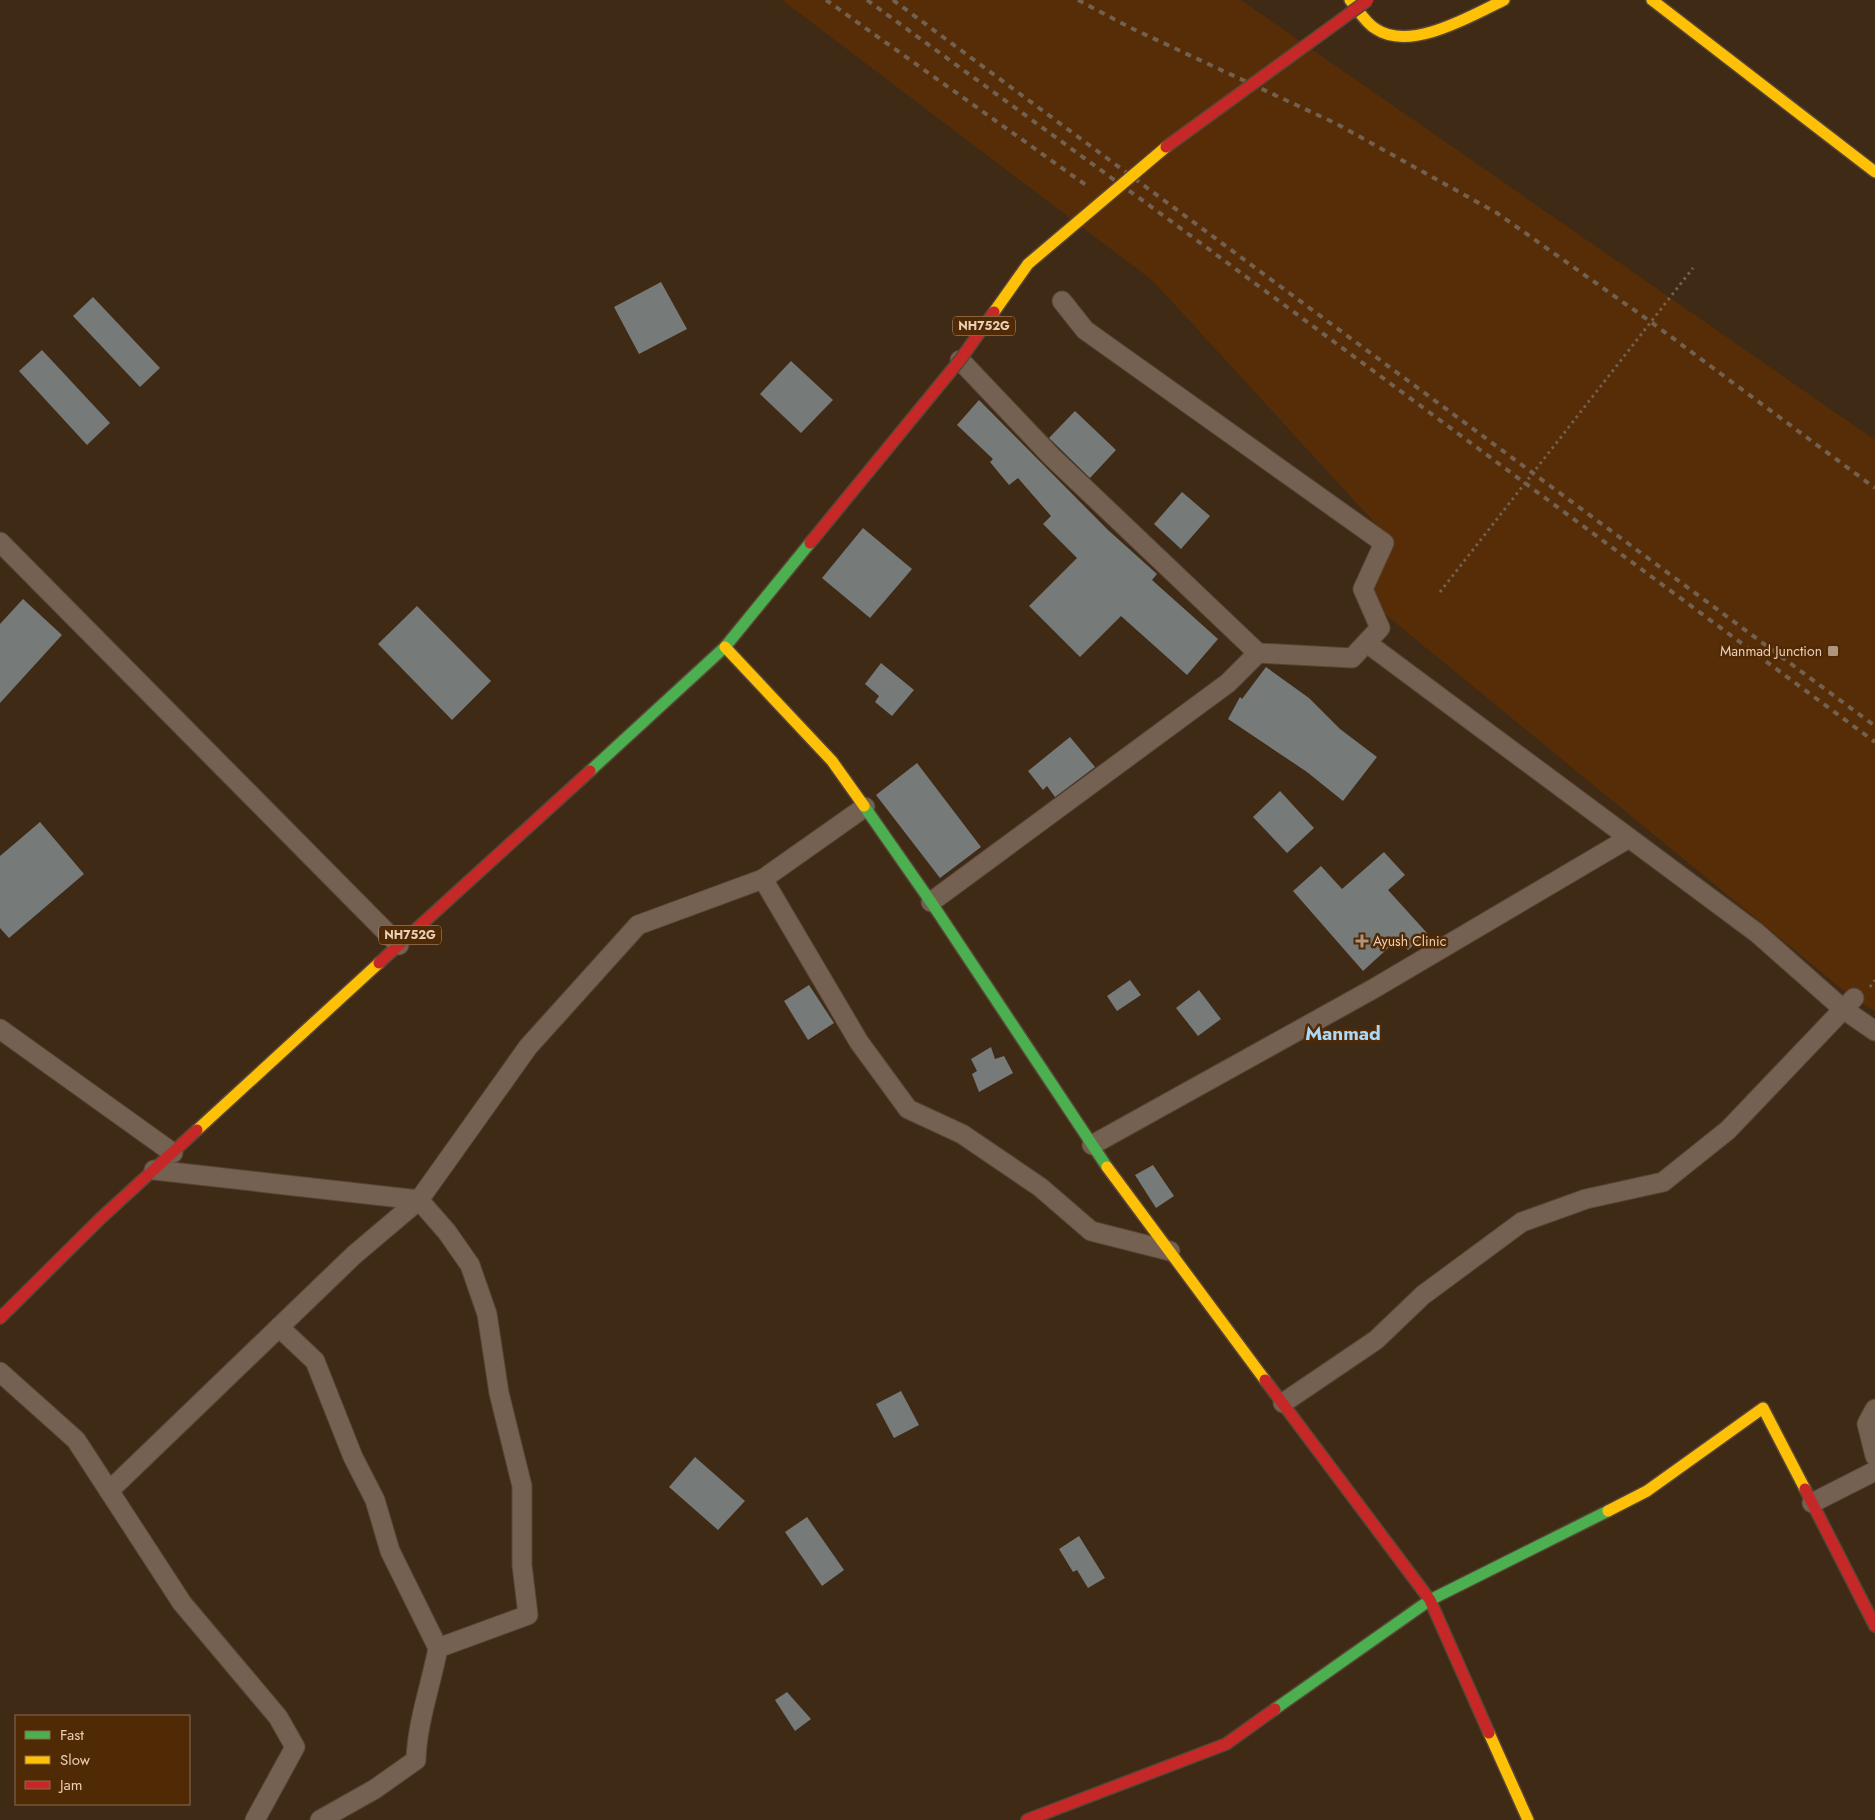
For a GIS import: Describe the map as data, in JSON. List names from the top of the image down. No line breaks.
{"streets":{"main road":["NH752G"]},"districts":["Manmad"],"places":{"transit":["Manmad Junction"],"health":["Ayush Clinic"]},"legend":["Fast","Slow","Jam"]}
